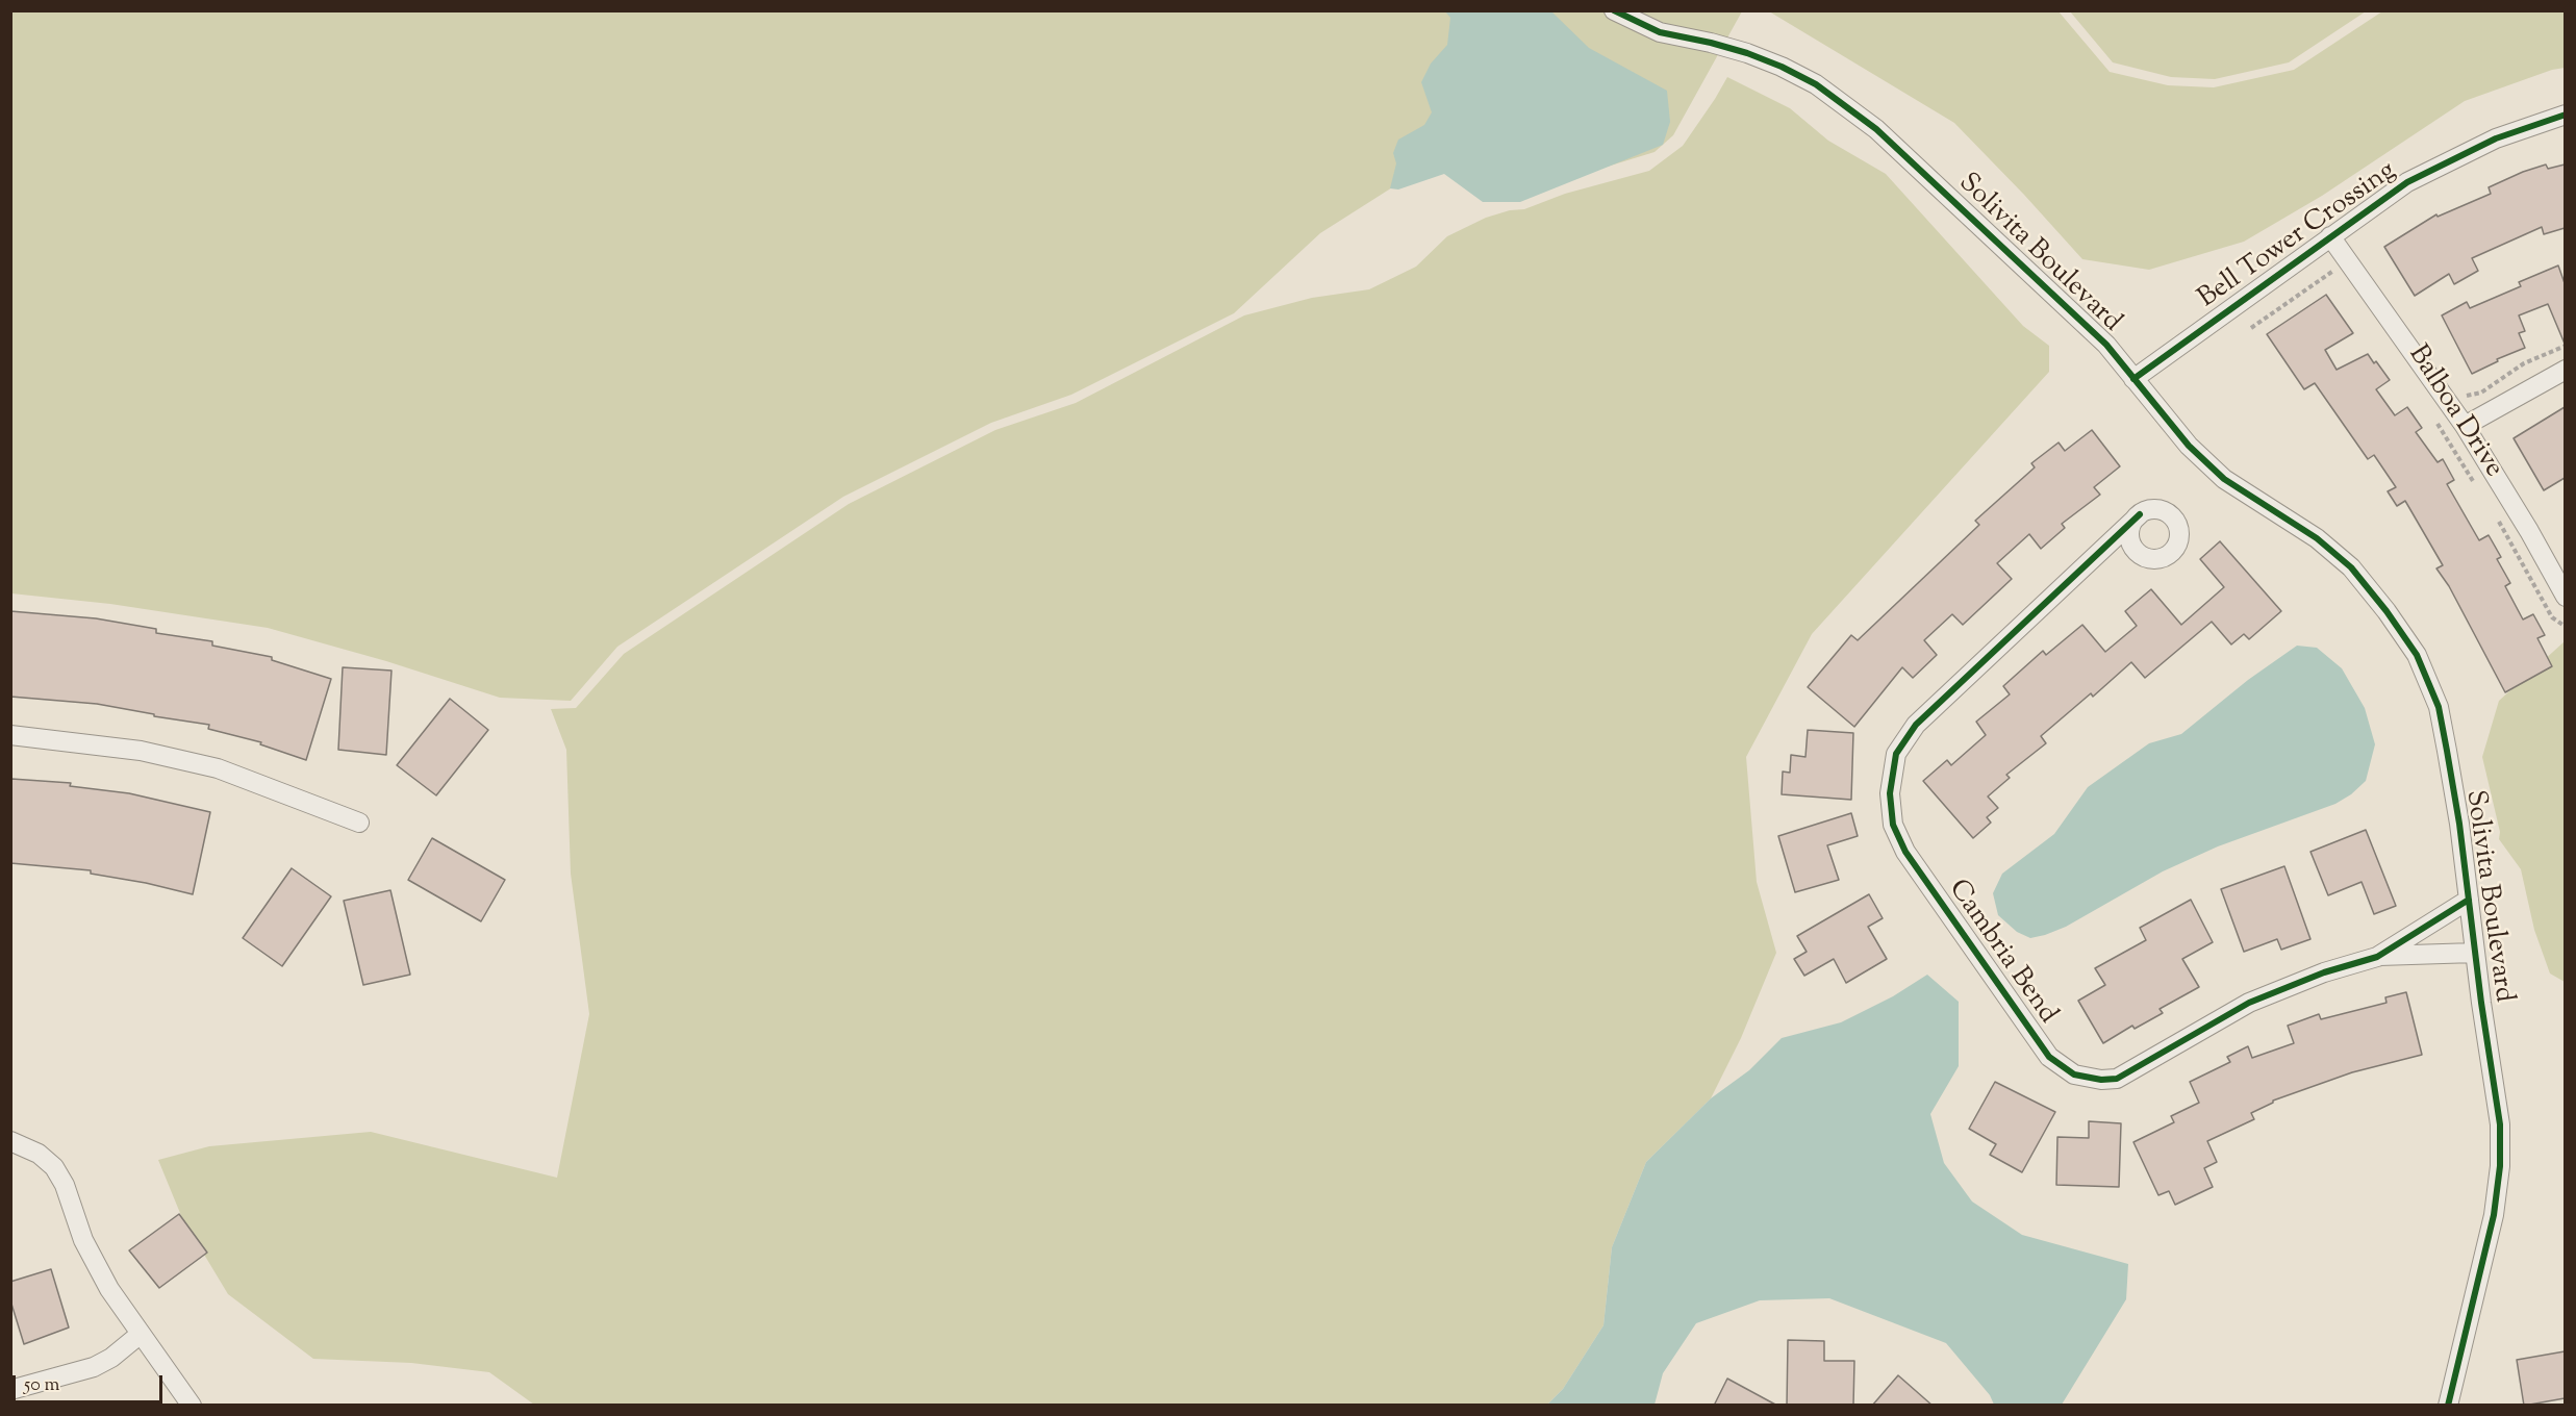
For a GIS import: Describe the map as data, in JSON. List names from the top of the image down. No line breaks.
{"streets":{"street":["Bell Tower Crossing","Solivita Boulevard","Balboa Drive","Cambria Bend"]},"crossings":[["Bell Tower Crossing","Solivita Boulevard"],["Bell Tower Crossing","Balboa Drive"],["Solivita Boulevard","Cambria Bend"]],"scale_bar":"50 m"}
